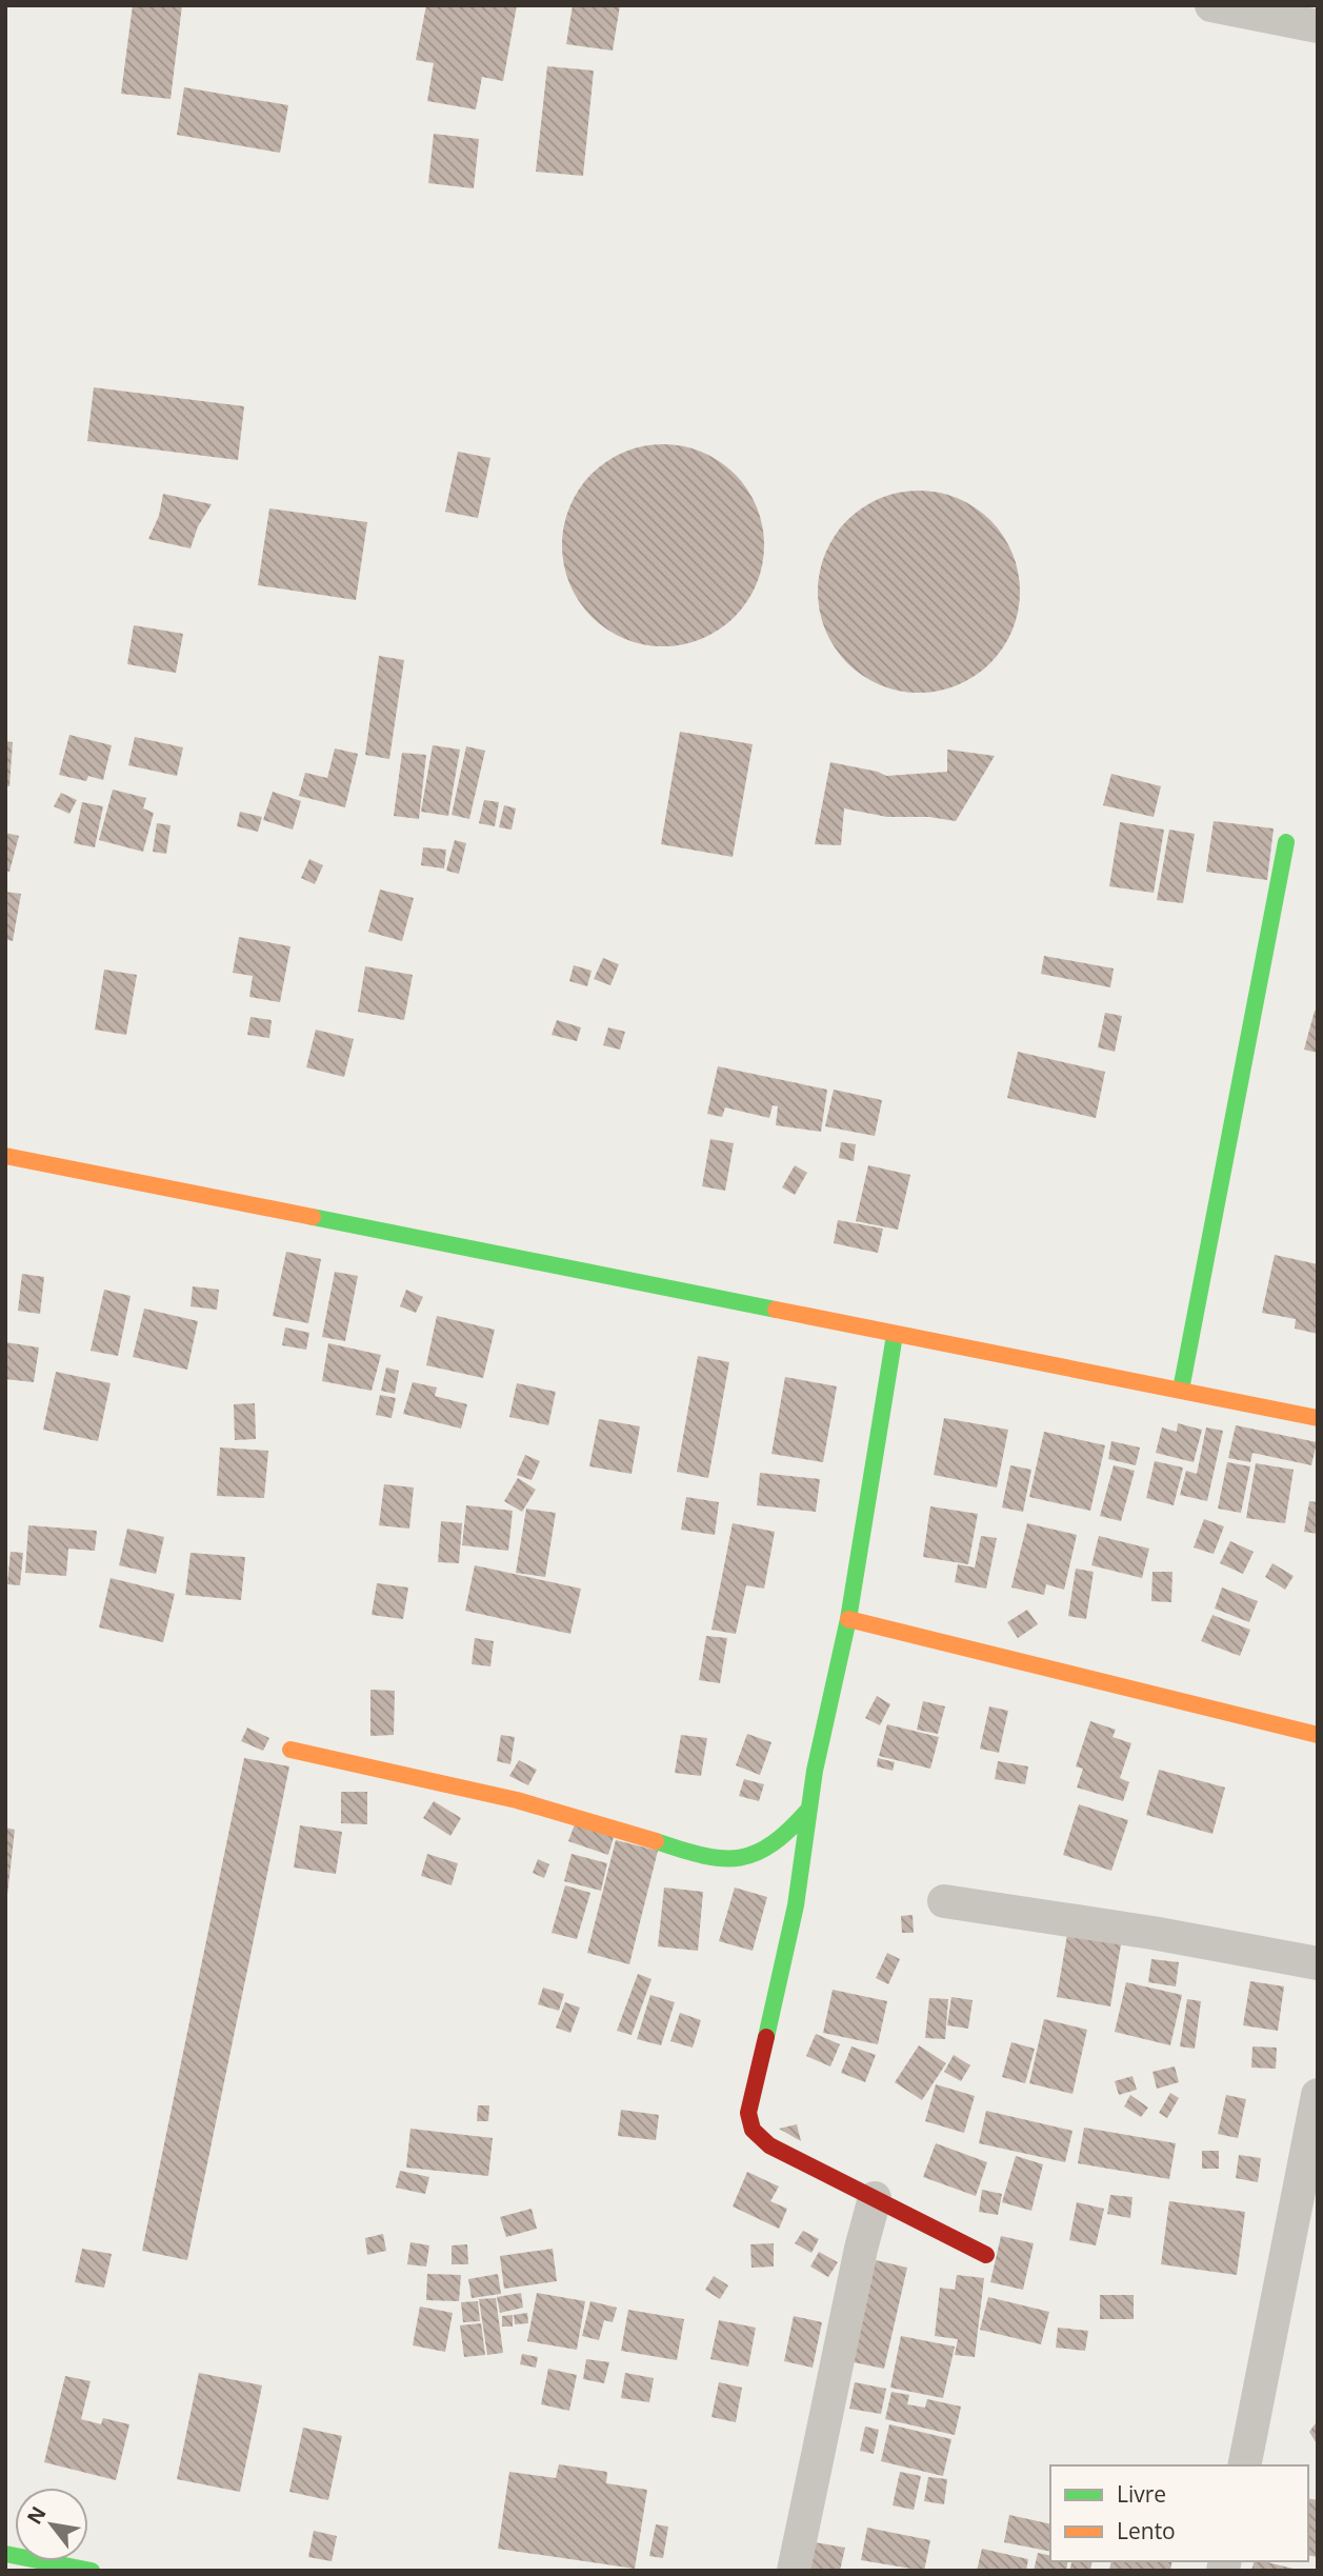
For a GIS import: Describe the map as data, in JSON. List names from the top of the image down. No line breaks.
{"legend":["Livre","Lento"],"north":"top left"}
